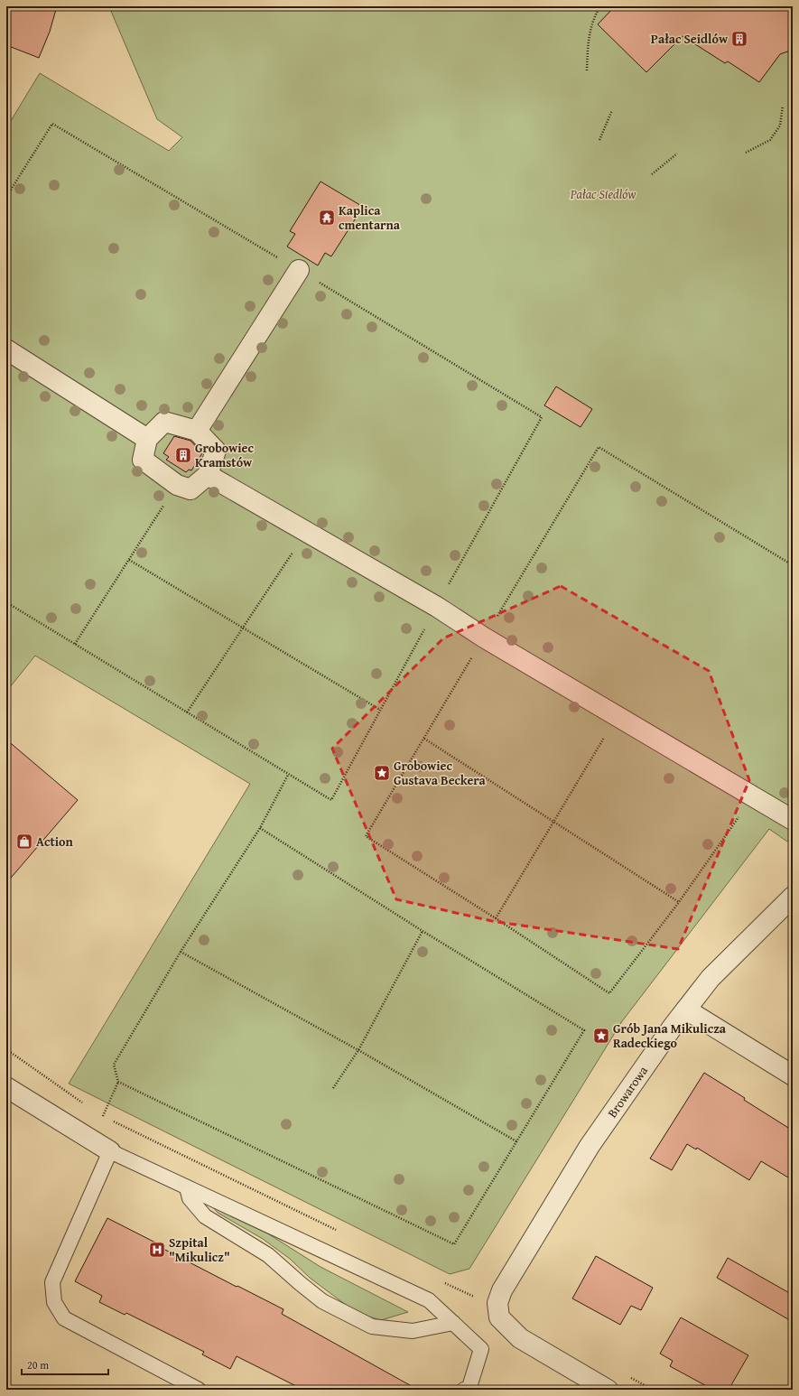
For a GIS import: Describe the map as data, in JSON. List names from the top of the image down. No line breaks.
{"streets":{"street":["Browarowa"]},"parks":["Pałac Siedlów"],"places":{"building":["Pałac Seidlów","Grobowiec Kramstów"],"temple":["Kaplica cmentarna"],"place":["Grobowiec Gustava Beckera","Grób Jana Mikulicza Radeckiego"],"shop":["Action"],"hospital":["Szpital \"Mikulicz\""]},"scale_bar":"20 m"}
